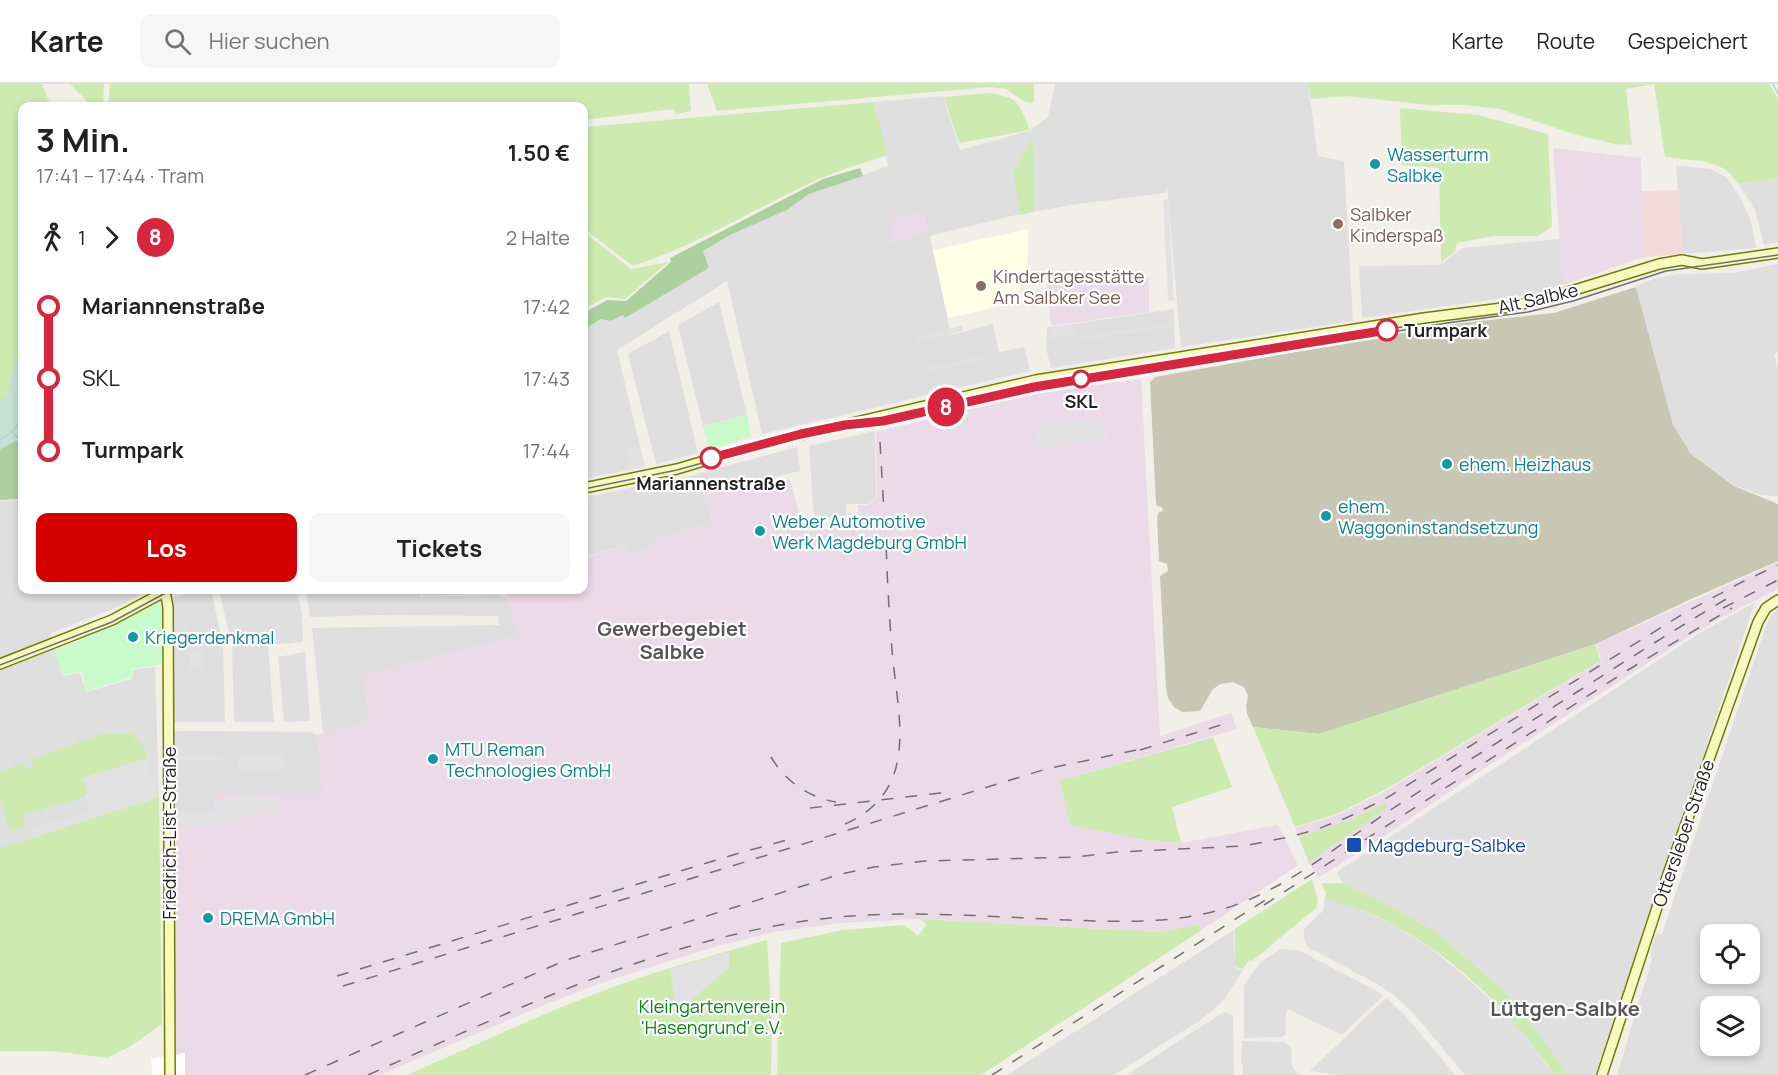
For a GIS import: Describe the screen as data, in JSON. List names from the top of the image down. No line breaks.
{"streets":{"main road":["Alt Salbke","Friedrich-List-Straße","Ottersleber Straße"]},"districts":["Gewerbegebiet Salbke","Lüttgen-Salbke"],"parks":["Kleingartenverein 'Hasengrund' e.V."],"places":{"other":["Wasserturm Salbke","Salbker Kinderspaß","Kindertagesstätte Am Salbker See","Turmpark","SKL","Mariannenstraße","ehem. Heizhaus","ehem. Waggoninstandsetzung","Weber Automotive Werk Magdeburg GmbH","Kriegerdenkmal","MTU Reman Technologies GmbH","DREMA GmbH"],"transit":["Magdeburg-Salbke"]},"lines":["tram line 8"],"page":{"header":"Karte","search":"Hier suchen","nav":["Karte","Route","Gespeichert"],"on_map":"8","heading":["3 Min.","17:41 – 17:44 · Tram","1.50 €"],"legs":["1","8","2 Halte"],"list":[{"name":"Mariannenstraße","value":"17:42"},{"name":"SKL","value":"17:43"},{"name":"Turmpark","value":"17:44"}],"buttons":["Los","Tickets"]}}
